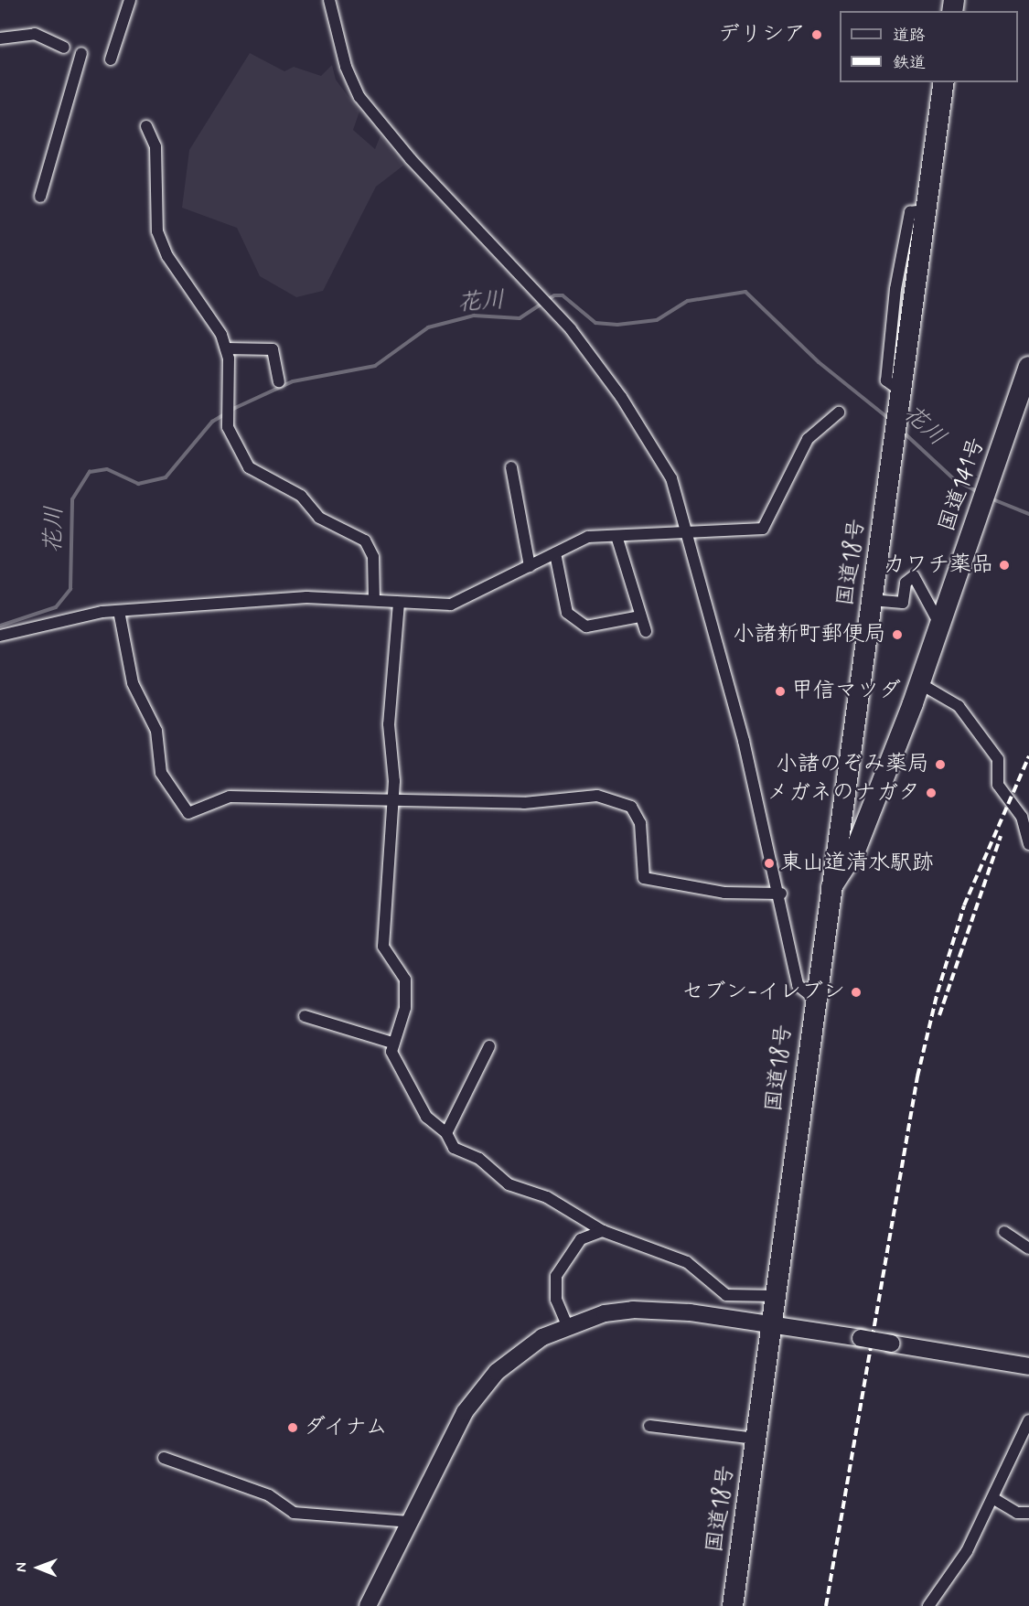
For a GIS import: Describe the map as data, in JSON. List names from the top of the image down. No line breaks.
{"streets":{"highway":["国道141号","国道18号"]},"crossings":[["国道141号","国道18号"]],"water":["花川"],"places":["デリシア","カワチ薬品","小諸新町郵便局","甲信マツダ","小諸のぞみ薬局","メガネのナガタ","東山道清水駅跡","セブン-イレブン","ダイナム"],"legend":["道路","鉄道"],"north":"left"}
